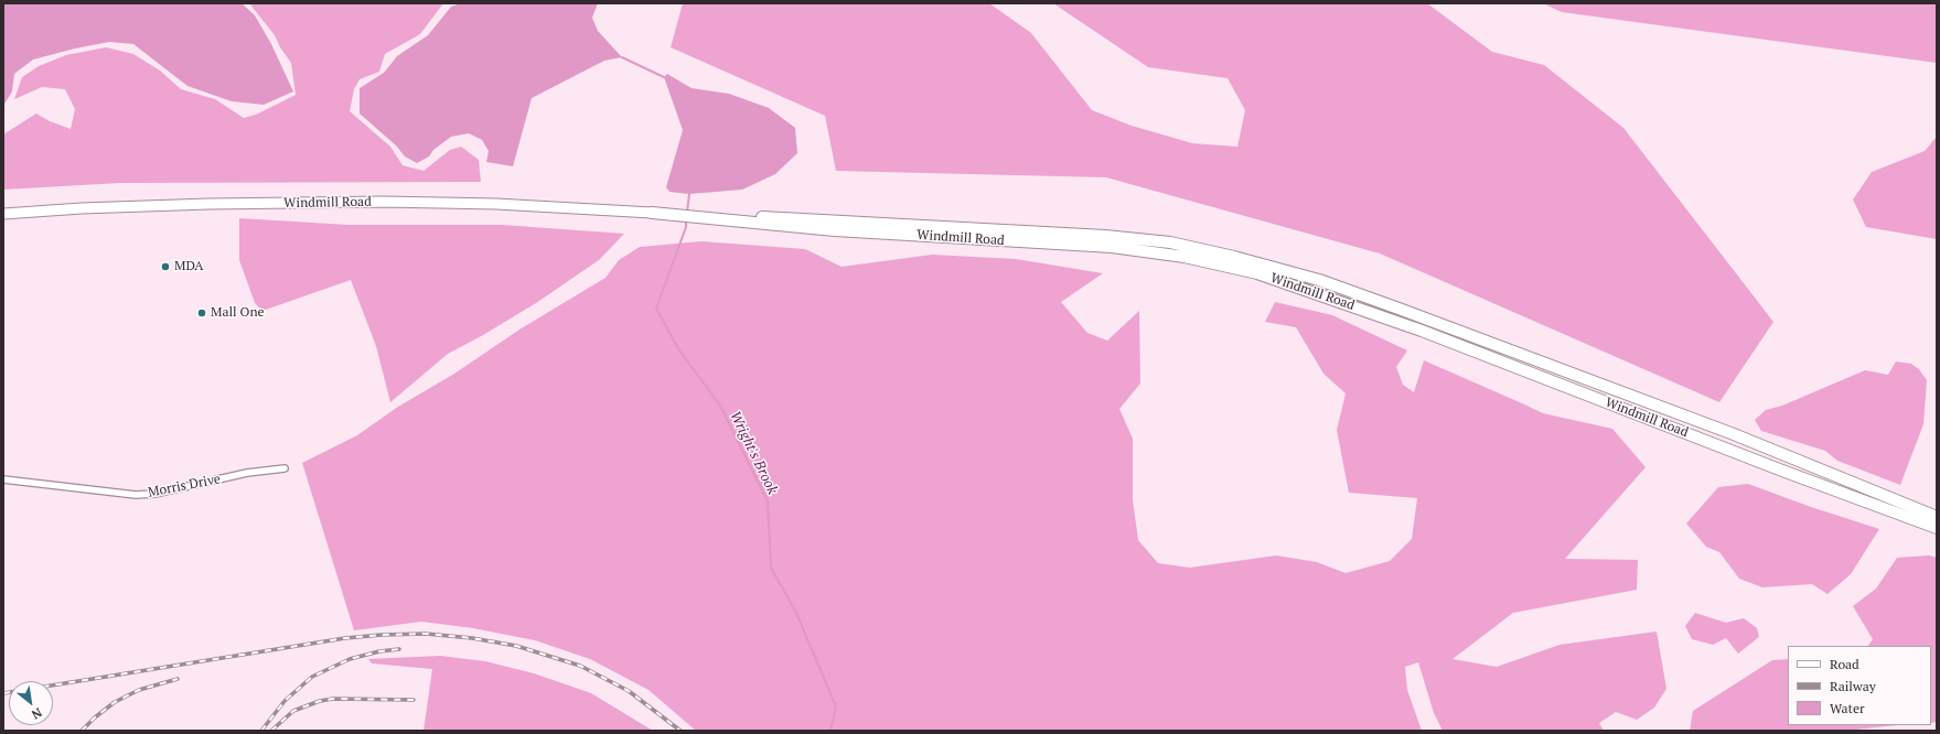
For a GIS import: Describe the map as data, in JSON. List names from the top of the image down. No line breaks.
{"streets":{"highway":["Windmill Road"],"street":["Morris Drive"]},"water":["Wright's Brook"],"places":["MDA","Mall One"],"legend":["Road","Railway","Water"],"north":"bottom right"}
